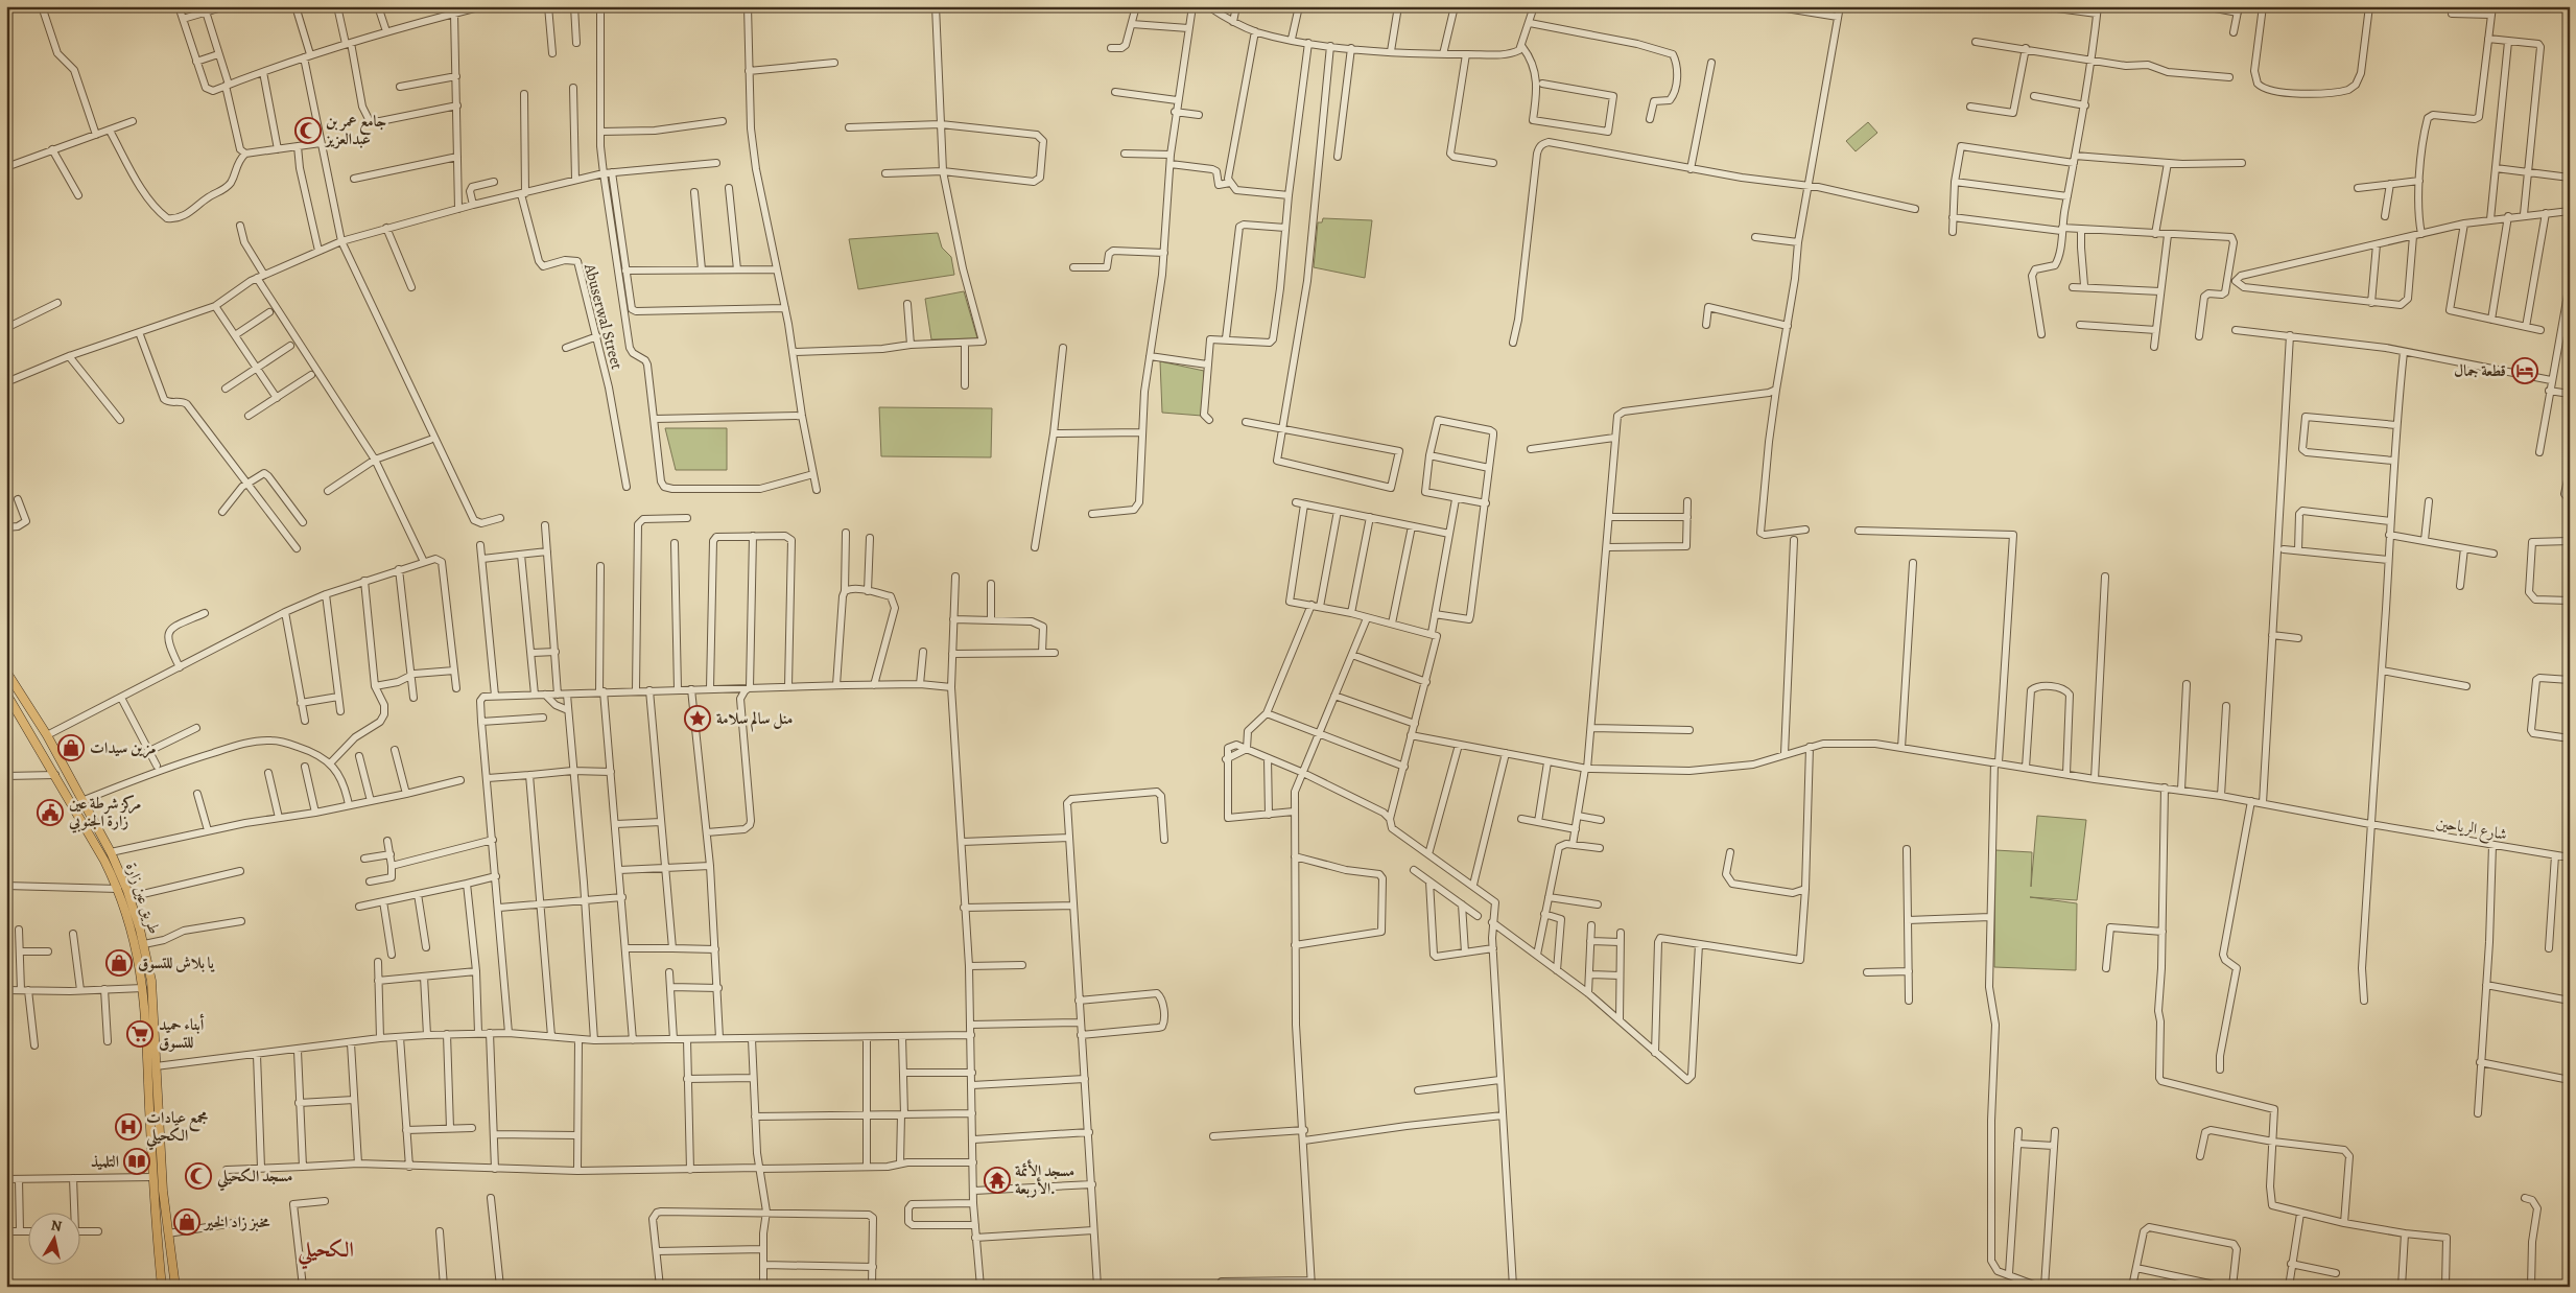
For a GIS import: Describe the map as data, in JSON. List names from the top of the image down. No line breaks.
{"streets":{"main road":["طريق عين زارة"],"street":["Abuserwal Street","شارع الرياحين"]},"districts":["الكحيلي"],"places":{"mosque":["جامع عمر بن عبدالعزيز","مسجد الكحيلي"],"hotel":["قطعة جمال"],"place":["منل سالم سلامة"],"shop":["مزين سيدات","يا بلاش للتسوق","مخبز زاد الخير"],"public building":["مركز شرطة عين زارة الجنوبي"],"supermarket":["أبناء حميد للتسوق"],"hospital":["مجمع عيادات الكحيلي"],"library":["التلميذ"],"temple":["مسجد الأئمة الأربعة."]},"north":"top"}
